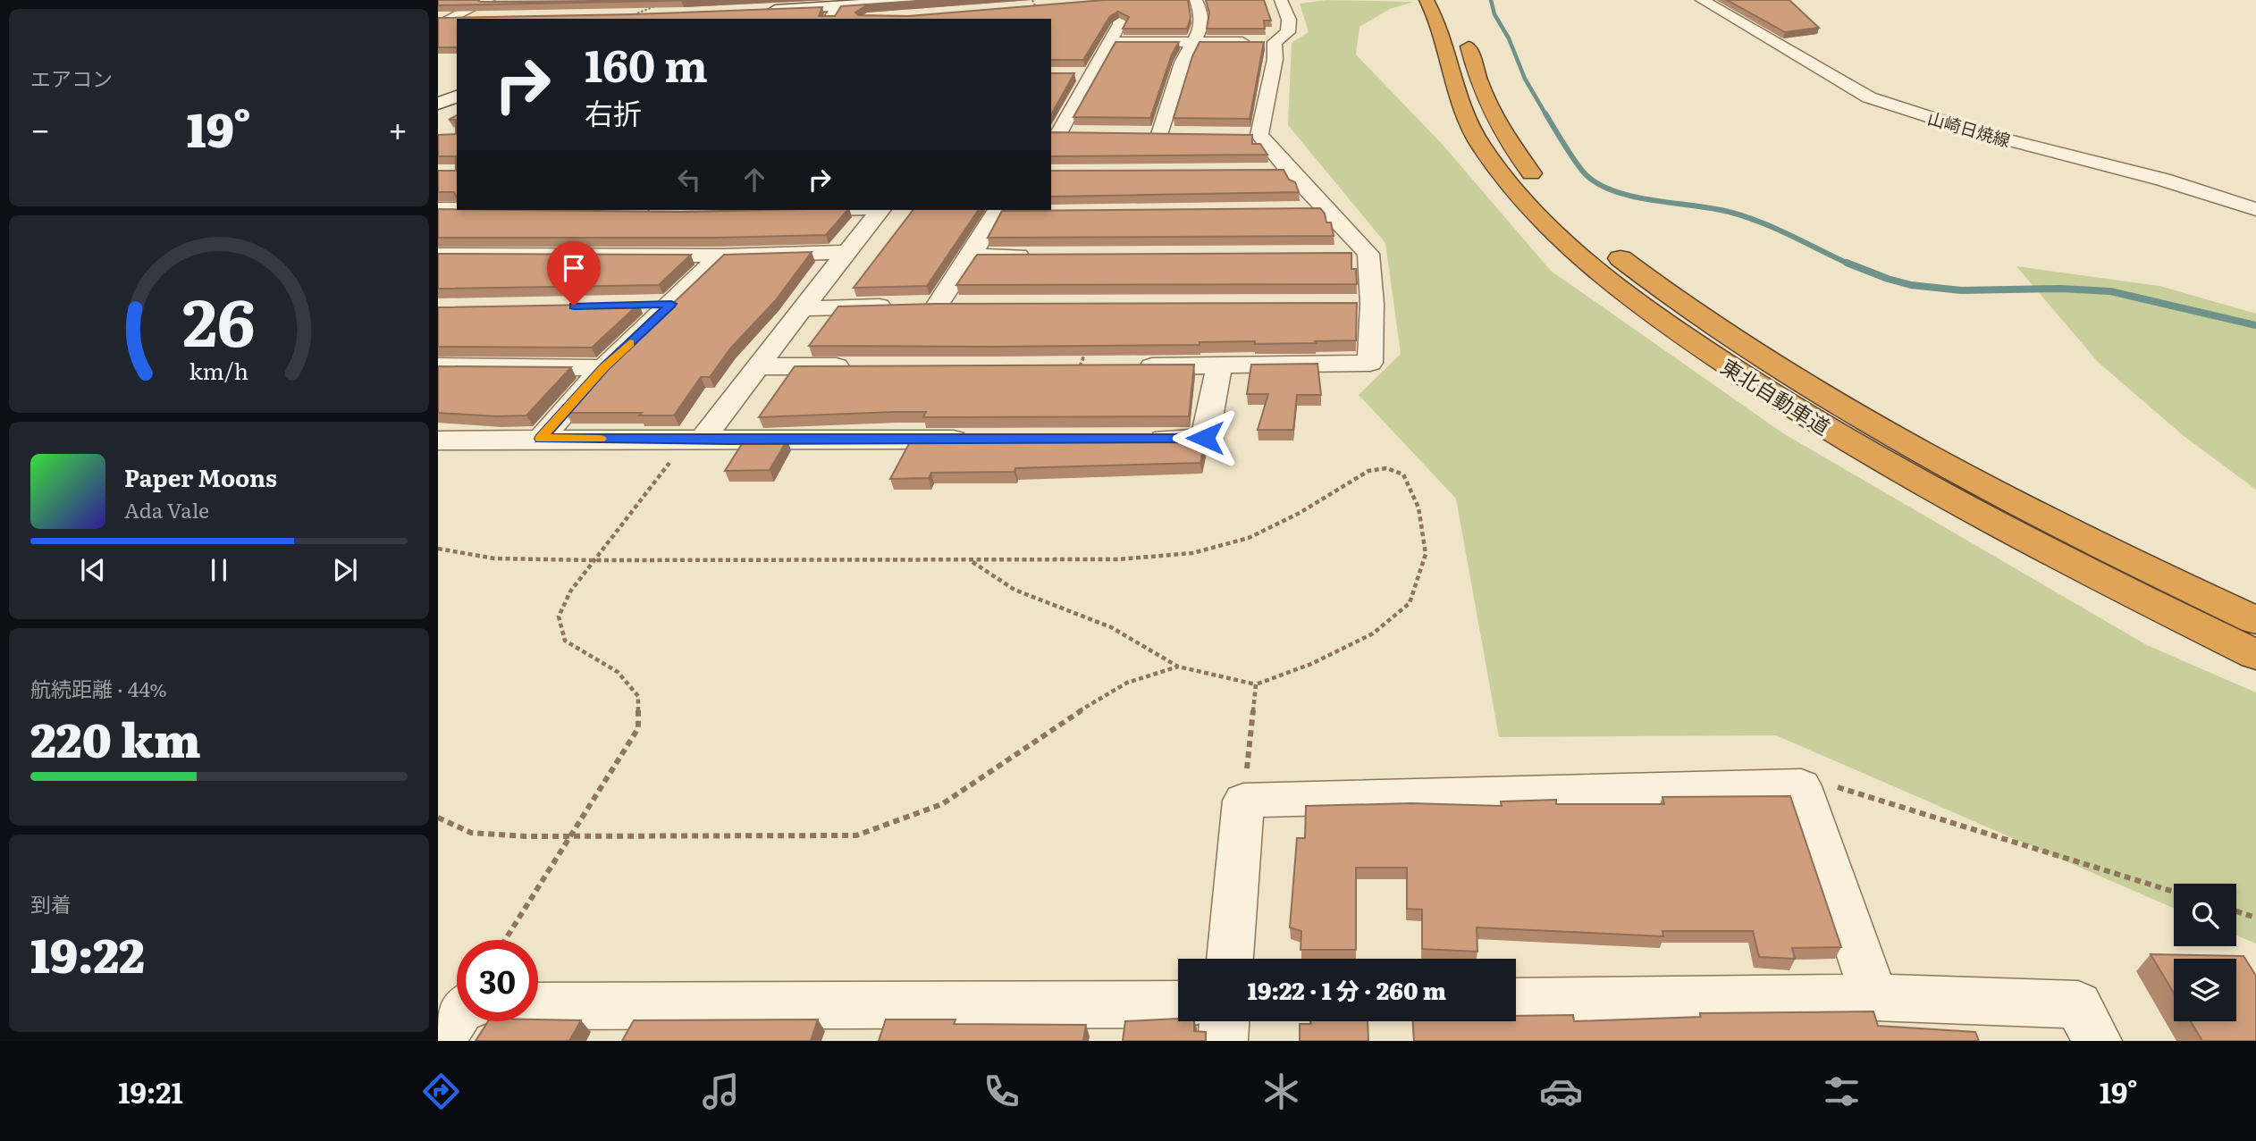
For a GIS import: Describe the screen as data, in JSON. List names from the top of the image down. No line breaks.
{"streets":{"highway":["東北自動車道"],"street":["山崎日焼線"]},"page":{"tile":["エアコン",["航続距離 · 44%","220 km"],["到着","19:22"]],"turn":["160 m","右折"],"heat":["−","19°","+"],"song":["Paper Moons","Ada Vale"],"limit":"30","trip":"19:22 · 1 分 · 260 m","tabs":["19:21","19°"],"gauge":["26","km/h"]}}
